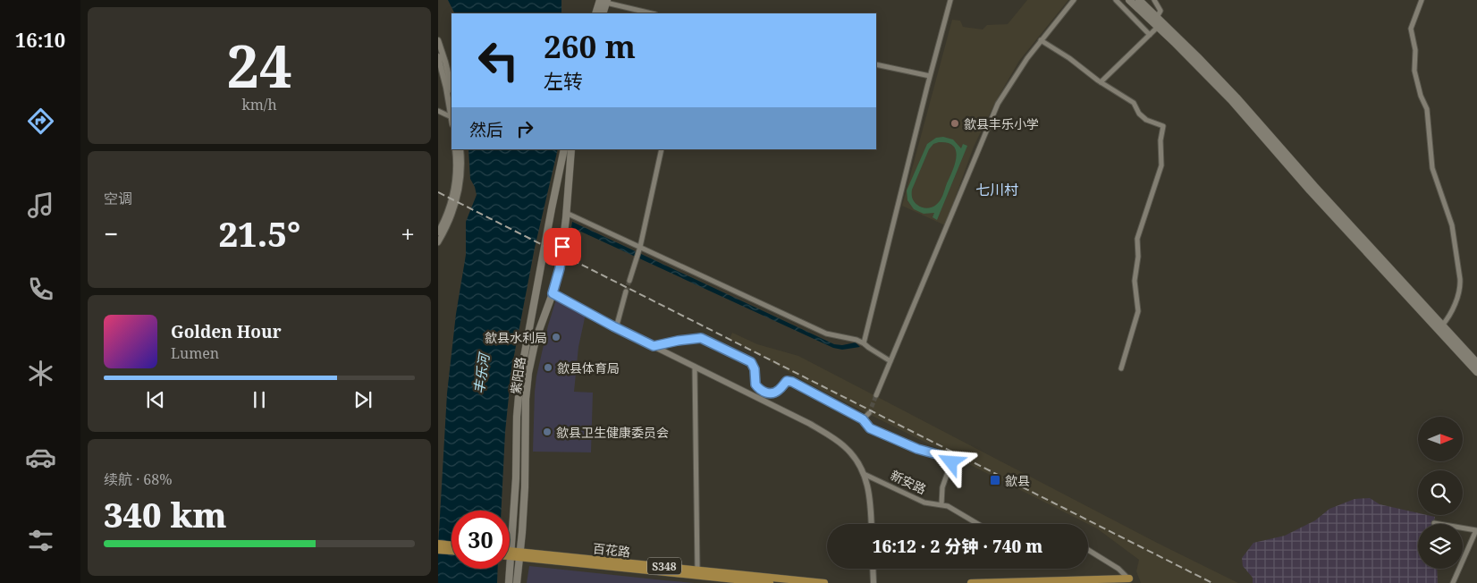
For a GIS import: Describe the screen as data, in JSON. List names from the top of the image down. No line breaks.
{"streets":{"main road":["紫阳路","百花路","S348"],"street":["新安路"]},"crossings":[["紫阳路","百花路"]],"districts":["七川村"],"water":["丰乐河"],"places":{"other":["歙县丰乐小学","歙县水利局","歙县体育局","歙县卫生健康委员会"],"transit":["歙县"]},"north":"right","page":{"tabs":"16:10","tile":[["24","km/h"],"空调",["续航 · 68%","340 km"]],"turn":["260 m","左转"],"then":"然后","heat":["−","21.5°","+"],"song":["Golden Hour","Lumen"],"limit":"30","trip":"16:12 · 2 分钟 · 740 m"}}
